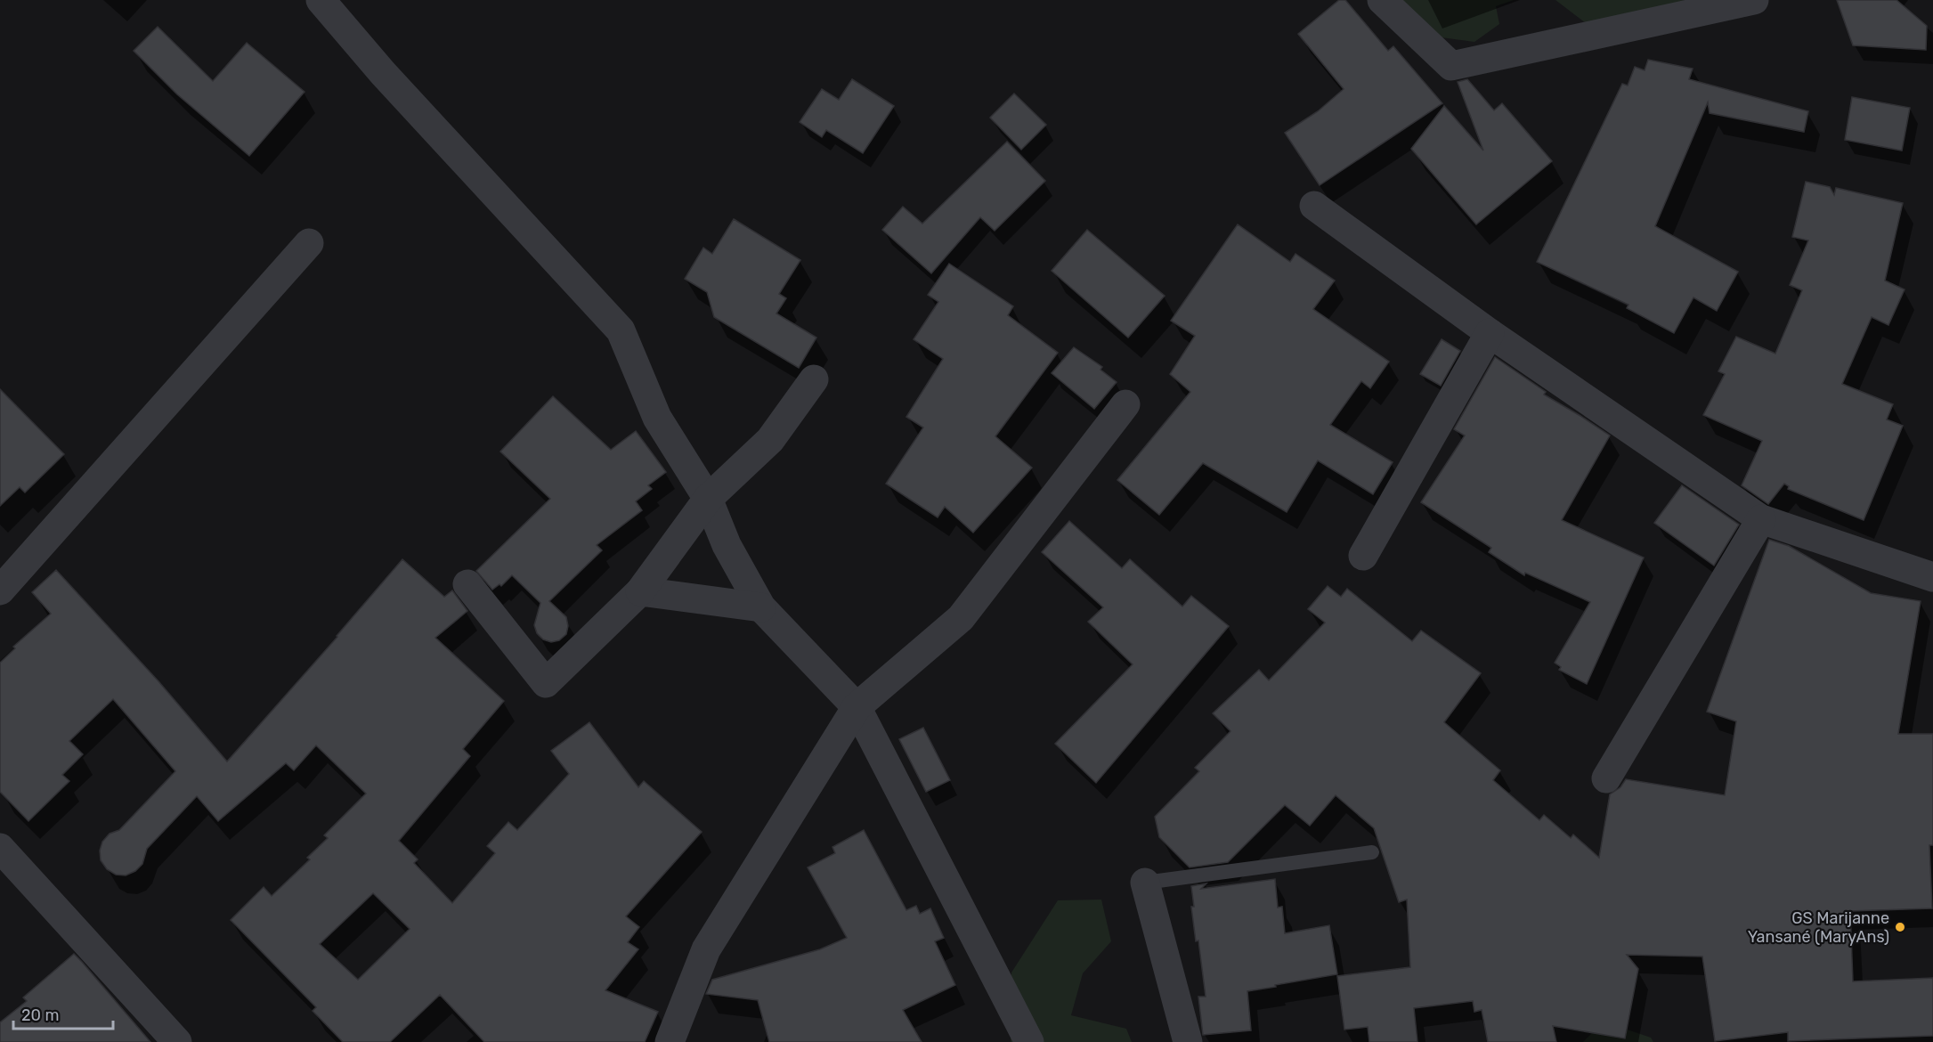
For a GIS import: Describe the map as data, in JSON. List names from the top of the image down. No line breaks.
{"places":["GS Marijanne Yansané (MaryAns)"],"scale_bar":"20 m"}
